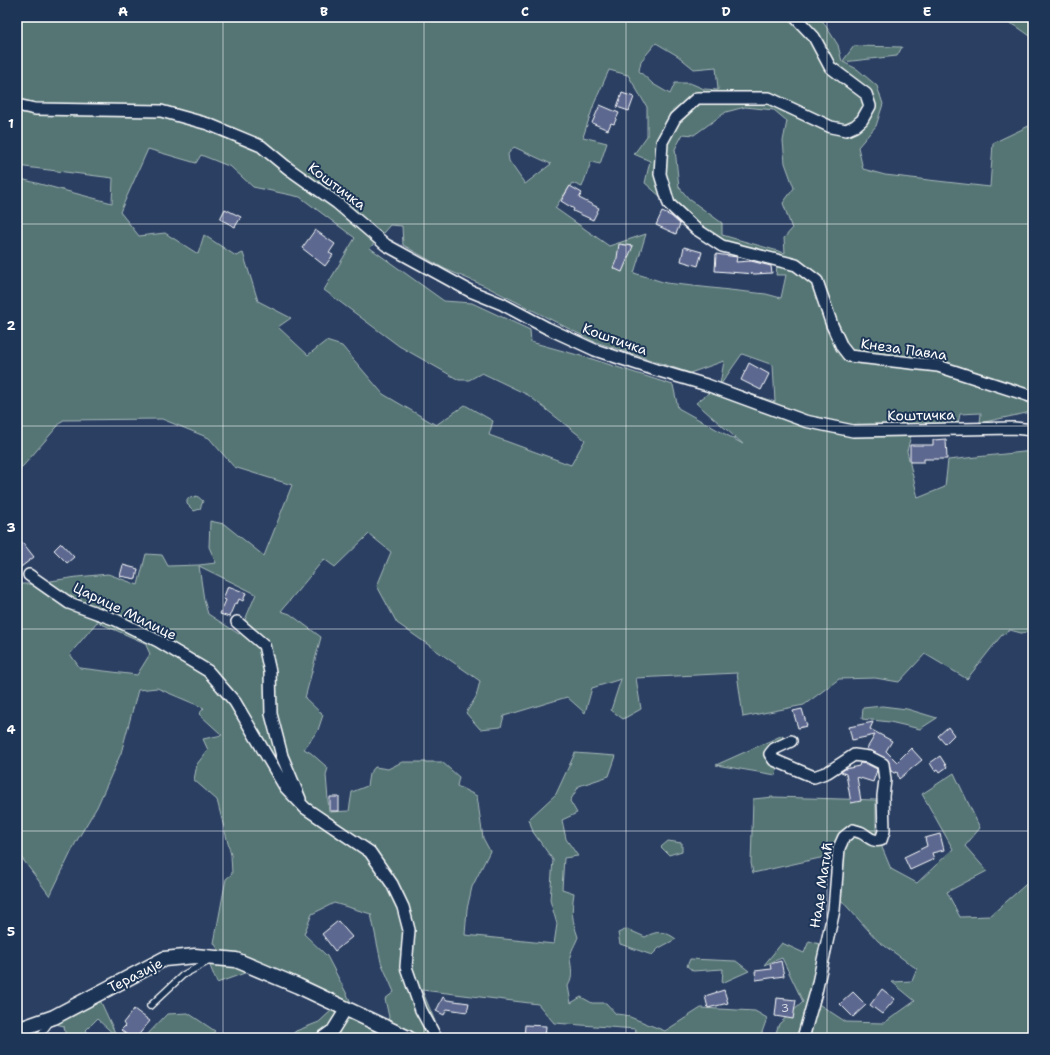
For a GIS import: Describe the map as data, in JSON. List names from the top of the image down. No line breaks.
{"streets":{"street":["Коштичка","Кнеза Павла","Царице Милице","Наде Матић","Теразије"]},"house_numbers":["3"],"grid":{"columns":["A","B","C","D","E"],"rows":["1","2","3","4","5"]}}
